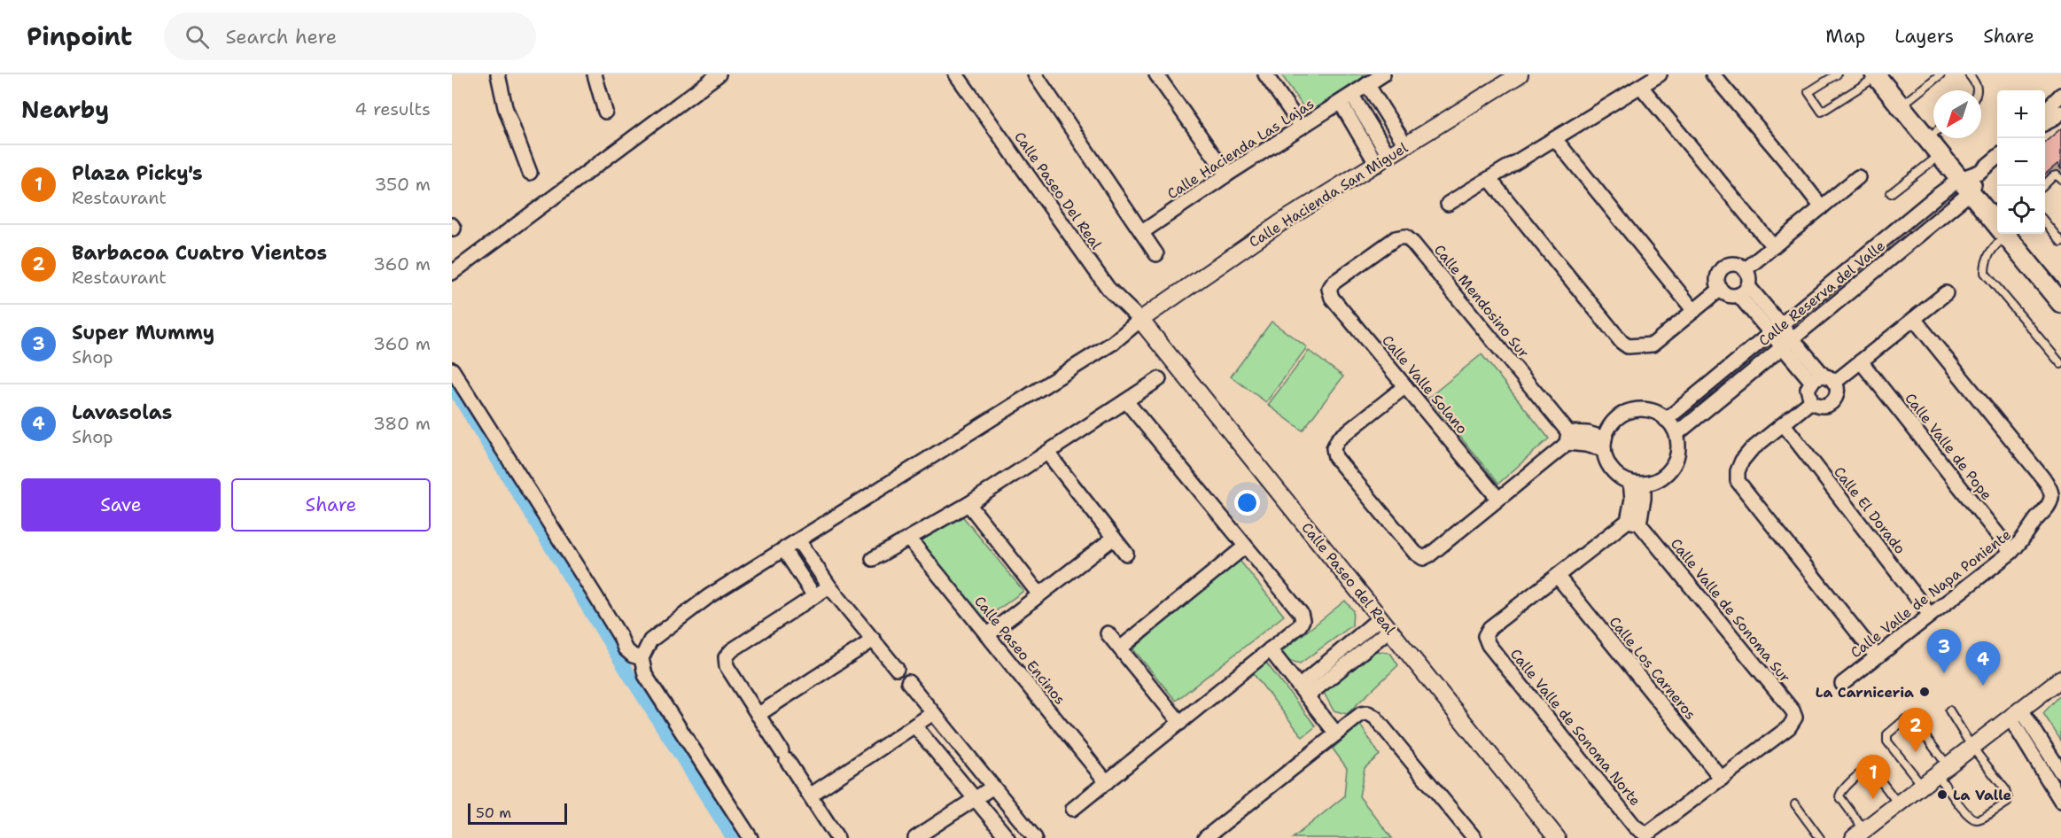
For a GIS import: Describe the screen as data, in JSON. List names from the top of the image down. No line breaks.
{"streets":{"street":["Calle Hacienda Las Lajas","Calle Paseo Del Real","Calle Hacienda San Miguel","Calle Reserva del Valle","Calle Mendosino Sur","Calle Valle Solano","Calle Valle de Pope","Calle El Dorado","Calle Paseo del Real","Calle Valle de Napa Poniente","Calle Valle de Sonoma Sur","Calle Paseo Encinos","Calle Los Carneros","Calle Valle de Sonoma Norte"]},"crossings":[["Calle Paseo Del Real","Calle Hacienda San Miguel"],["Calle Paseo Del Real","Calle Paseo del Real"],["Calle Hacienda San Miguel","Calle Paseo del Real"],["Calle Mendosino Sur","Calle Valle Solano"],["Calle Valle de Pope","Calle Valle de Napa Poniente"],["Calle El Dorado","Calle Valle de Napa Poniente"],["Calle Valle de Sonoma Sur","Calle Los Carneros"],["Calle Valle de Sonoma Sur","Calle Valle de Sonoma Norte"],["Calle Los Carneros","Calle Valle de Sonoma Norte"]],"places":["La Carniceria","La Valle"],"scale_bar":"50 m","north":"bottom left","page":{"header":"Pinpoint","search":"Search here","nav":["Map","Layers","Share"],"heading":["Nearby","4 results"],"map_buttons":["+","−"],"list":[{"mark":"1","name":"Plaza Picky's","note":"Restaurant","value":"350 m"},{"mark":"2","name":"Barbacoa Cuatro Vientos","note":"Restaurant","value":"360 m"},{"mark":"3","name":"Super Mummy","note":"Shop","value":"360 m"},{"mark":"4","name":"Lavasolas","note":"Shop","value":"380 m"}],"buttons":["Save","Share"],"pins":["3","4","2","1"],"scale":"50 m"}}
